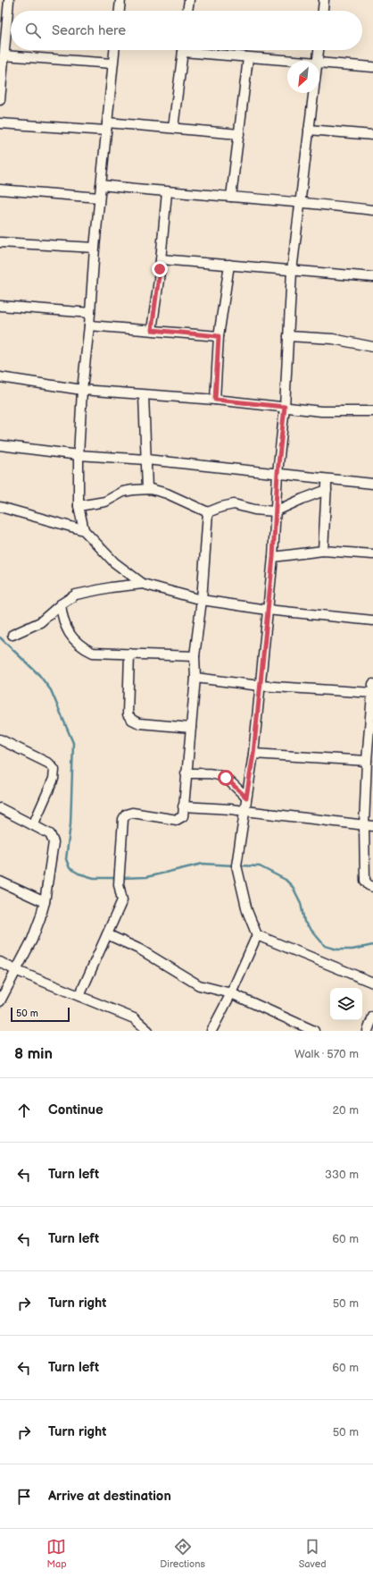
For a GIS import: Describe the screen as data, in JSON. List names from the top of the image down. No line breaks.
{"scale_bar":"50 m","north":"bottom left","page":{"search":"Search here","scale":"50 m","heading":["8 min","Walk · 570 m"],"list":[["Continue","20 m"],["Turn left","330 m"],["Turn left","60 m"],["Turn right","50 m"],["Turn left","60 m"],["Turn right","50 m"],"Arrive at destination"],"nav":["Map","Directions","Saved"]}}
